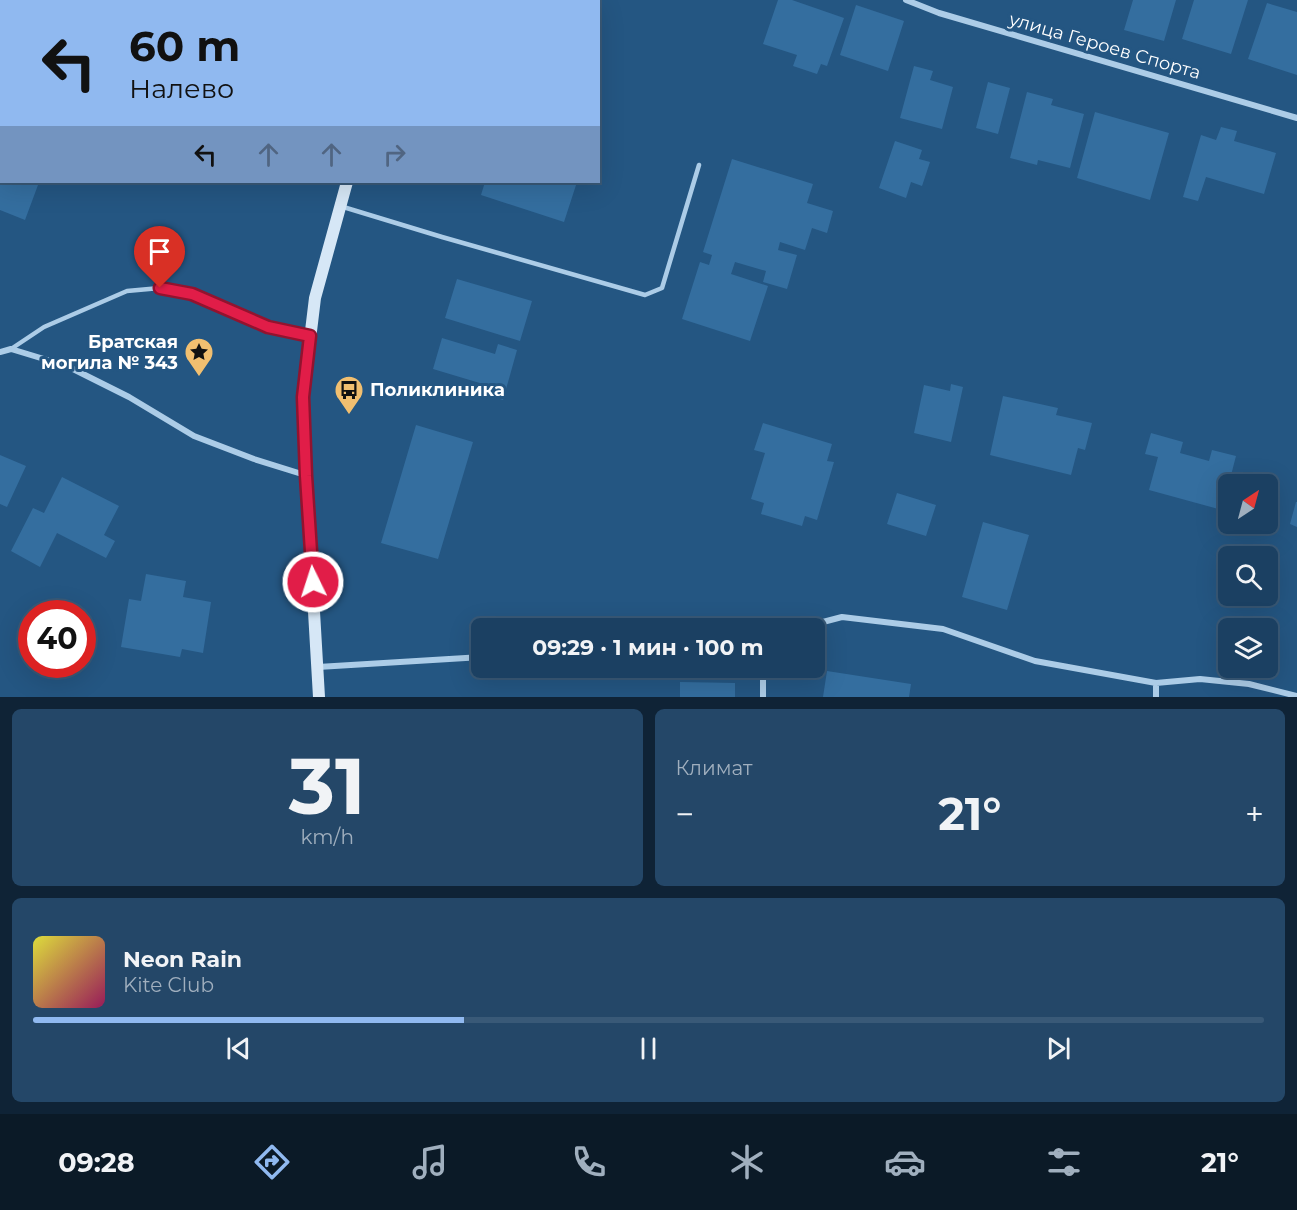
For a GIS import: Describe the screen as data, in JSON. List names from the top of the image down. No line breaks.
{"streets":{"street":["улица Героев Спорта"]},"places":{"place":["Братская могила № 343"],"bus stop":["Поликлиника"]},"north":"top right","page":{"turn":["60 m","Налево"],"limit":"40","trip":"09:29 · 1 мин · 100 m","tile":[["31","km/h"],"Климат"],"heat":["−","21°","+"],"song":["Neon Rain","Kite Club"],"tabs":["09:28","21°"]}}
